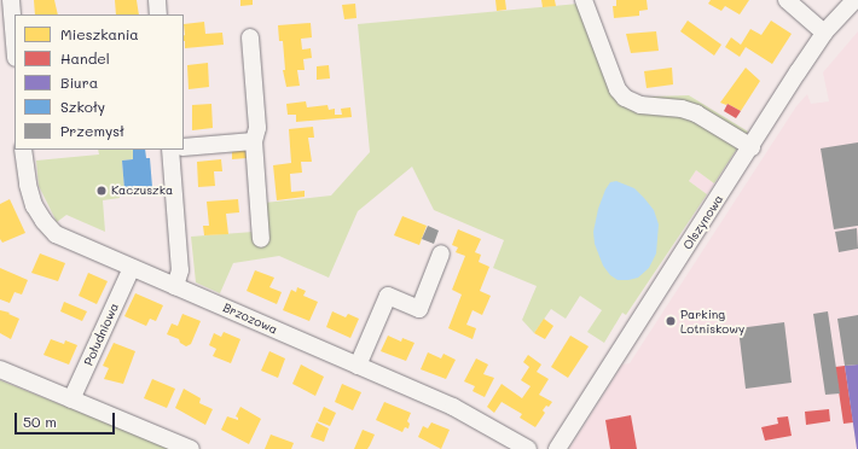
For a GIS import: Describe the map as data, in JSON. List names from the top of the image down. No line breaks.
{"streets":{"street":["Olszynowa","Brzozowa","Południowa"]},"crossings":[["Brzozowa","Południowa"]],"places":["Kaczuszka","Parking Lotniskowy"],"legend":["Mieszkania","Handel","Biura","Szkoły","Przemysł"],"scale_bar":"50 m"}
